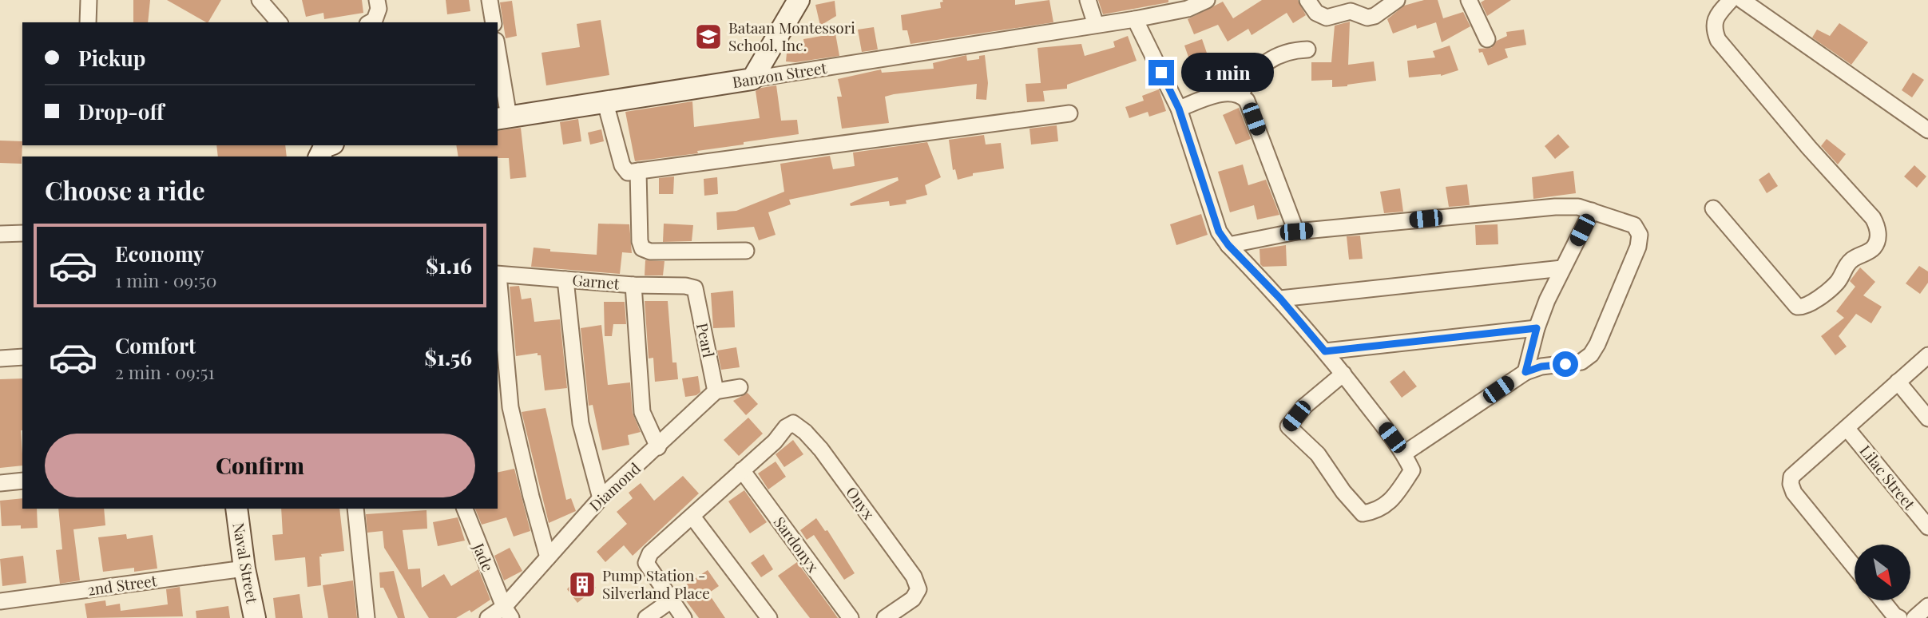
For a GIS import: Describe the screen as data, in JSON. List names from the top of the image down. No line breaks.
{"streets":{"street":["Banzon Street","Garnet","Pearl","Lilac Street","Diamond","Onyx","Sardonyx","Jade","Naval Street","2nd Street"]},"crossings":[["Garnet","Pearl"],["Pearl","Diamond"],["Diamond","Jade"],["Onyx","Sardonyx"],["Naval Street","2nd Street"]],"places":{"school or university":["Bataan Montessori School, Inc."],"building":["Pump Station - Silverland Place"]},"north":"bottom right","page":{"banner":["Pickup","Drop-off"],"bubble":"1 min","heading":"Choose a ride","list":[{"name":"Economy","note":"1 min · 09:50","value":"$1.16"},{"name":"Comfort","note":"2 min · 09:51","value":"$1.56"}],"buttons":"Confirm"}}
